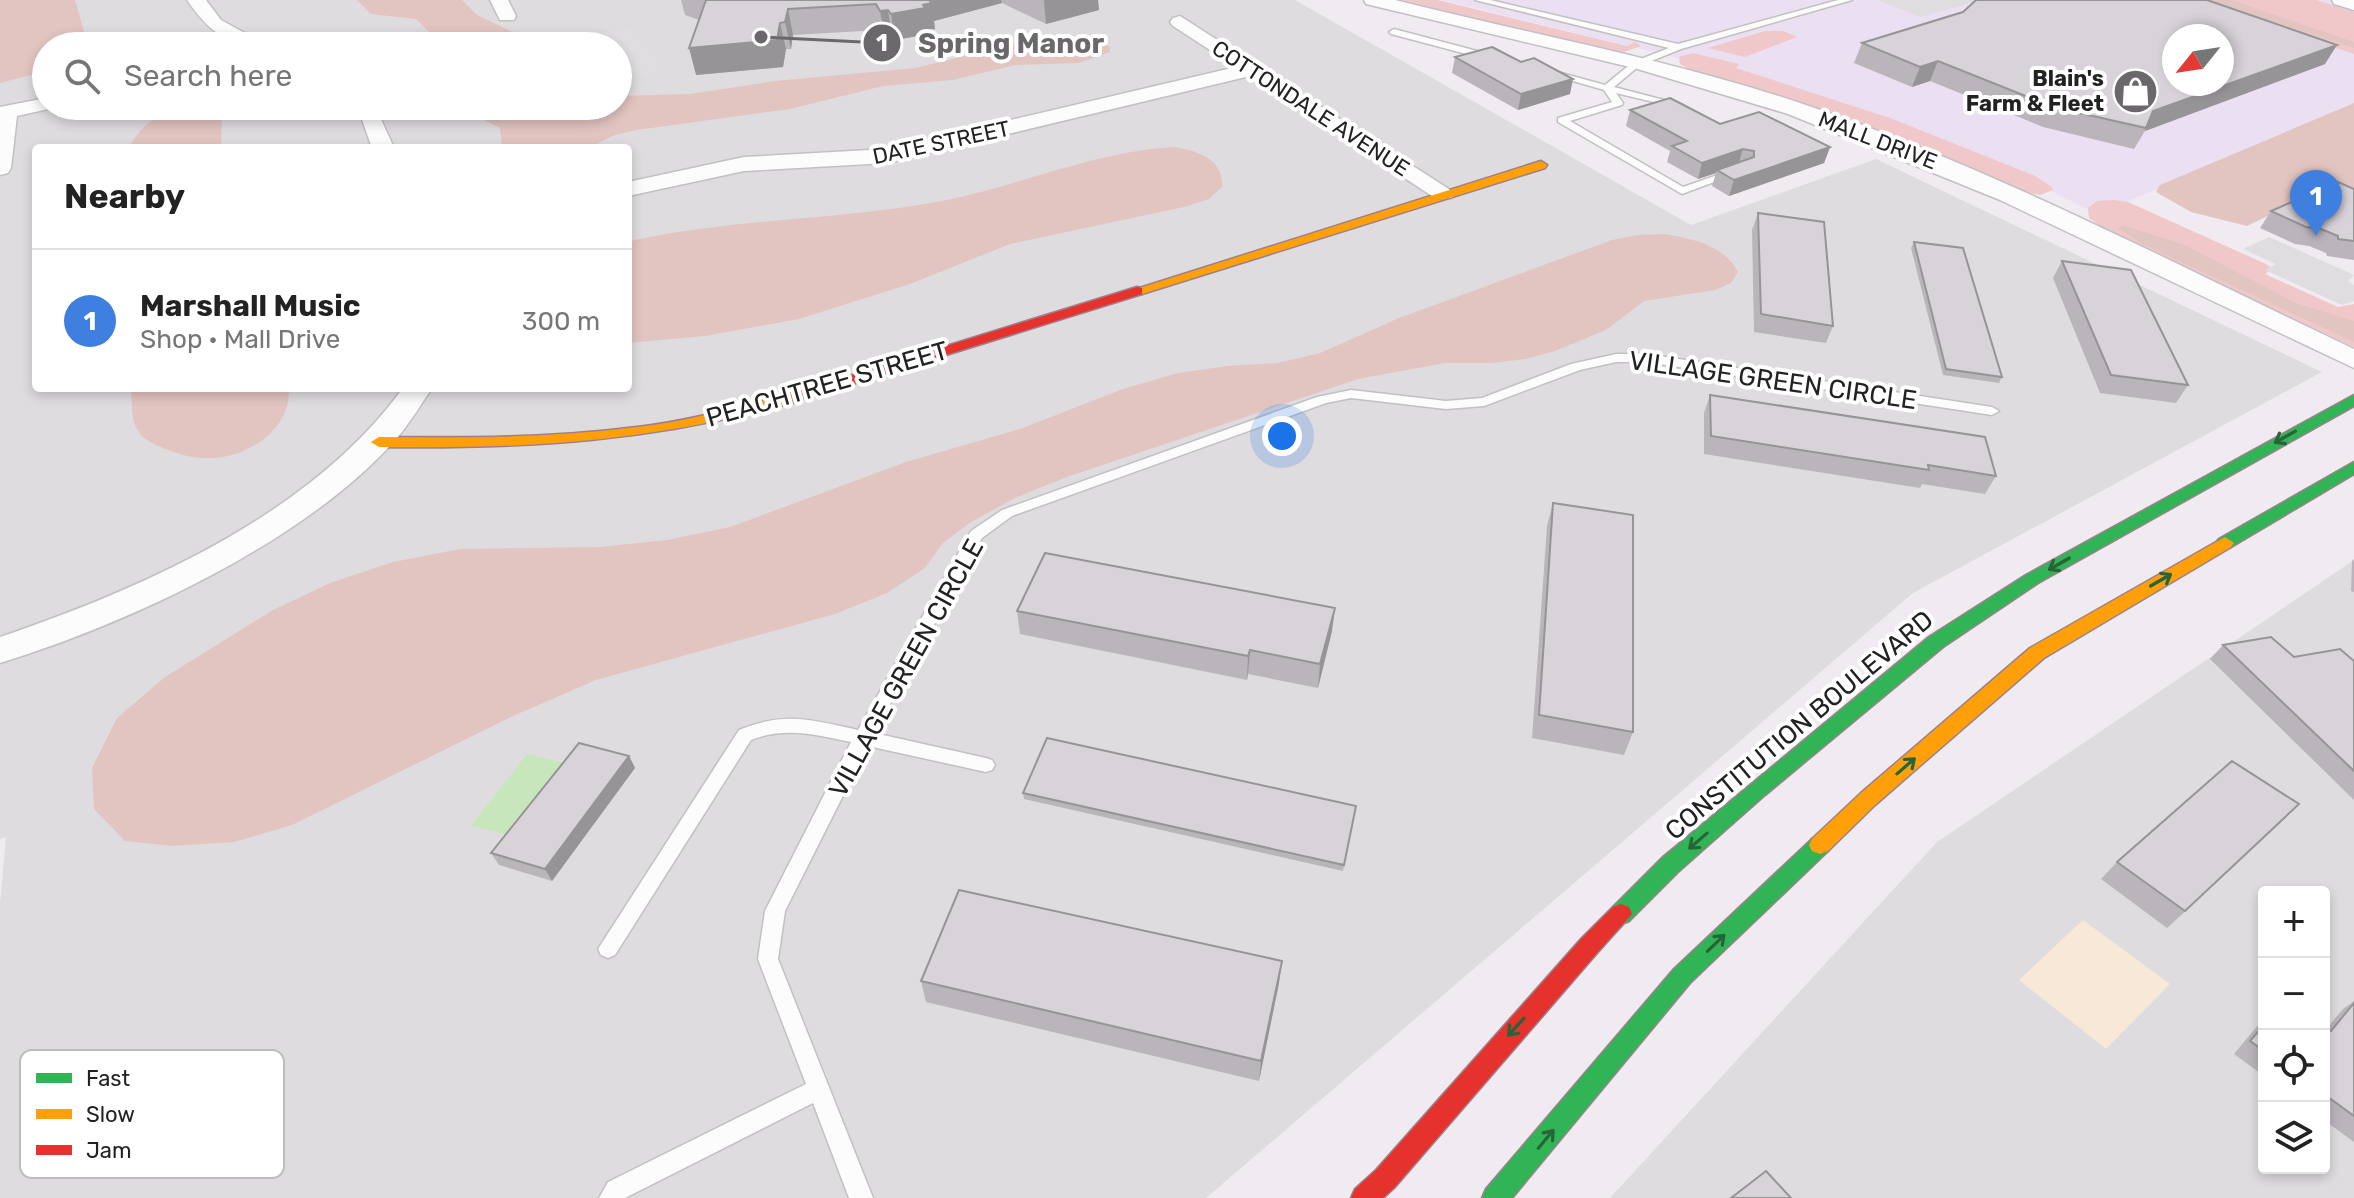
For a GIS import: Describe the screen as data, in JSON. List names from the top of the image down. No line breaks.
{"streets":{"street":["COTTONDALE AVENUE","MALL DRIVE","DATE STREET","PEACHTREE STREET","CONSTITUTION BOULEVARD"],"lane":["VILLAGE GREEN CIRCLE"]},"crossings":[["COTTONDALE AVENUE","DATE STREET"],["COTTONDALE AVENUE","PEACHTREE STREET"]],"places":{"other":["Spring Manor"],"shop":["Blain's Farm & Fleet"]},"legend":["Fast","Slow","Jam"],"north":"bottom left","page":{"search":"Search here","heading":"Nearby","pins":"1","list":[{"mark":"1","name":"Marshall Music","note":"Shop · Mall Drive","value":"300 m"}],"map_buttons":["+","−"]}}
